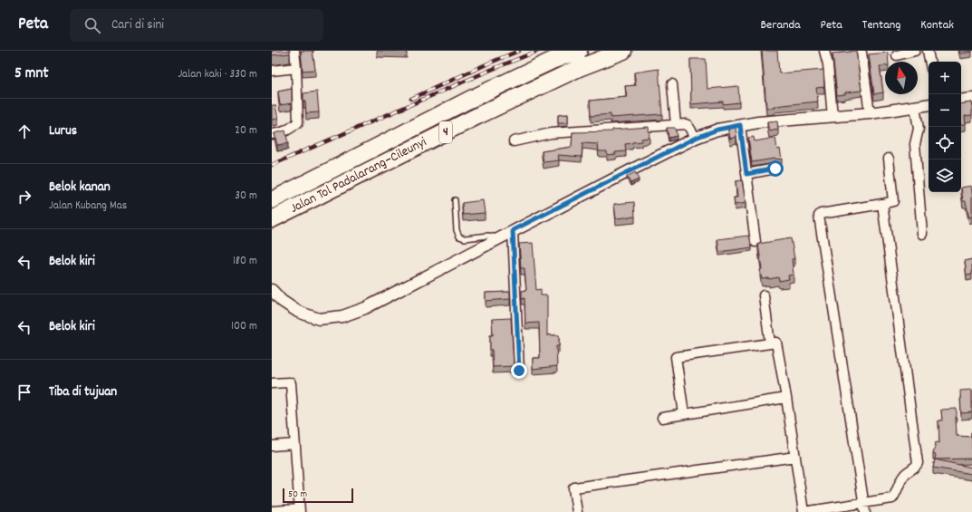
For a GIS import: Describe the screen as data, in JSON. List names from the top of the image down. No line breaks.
{"streets":{"highway":["4","Jalan Tol Padalarang–Cileunyi"]},"scale_bar":"50 m","north":"top","page":{"header":"Peta","search":"Cari di sini","nav":["Beranda","Peta","Tentang","Kontak"],"heading":["5 mnt","Jalan kaki · 330 m"],"map_buttons":["+","−"],"list":[["Lurus","20 m"],["Belok kanan","Jalan Kubang Mas","30 m"],["Belok kiri","180 m"],["Belok kiri","100 m"],"Tiba di tujuan"],"scale":"50 m"}}
